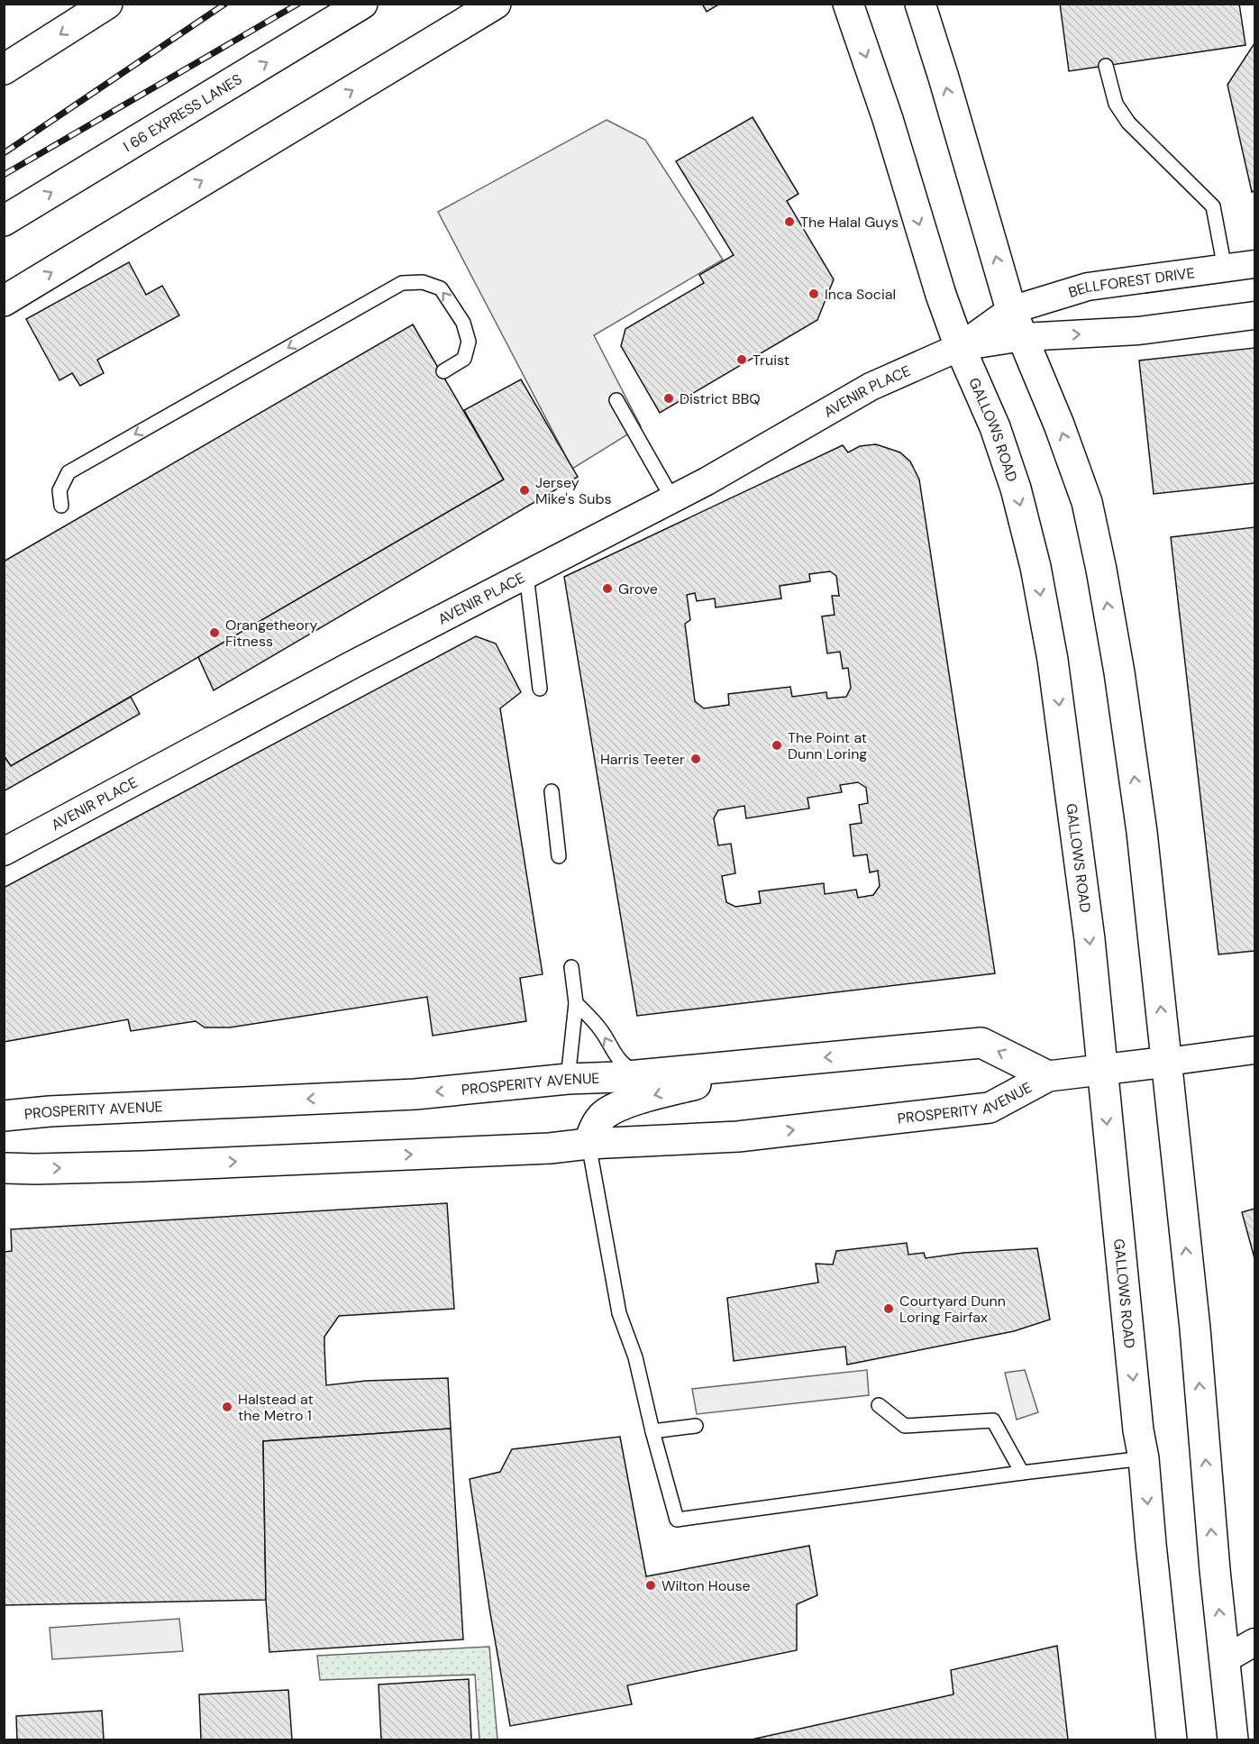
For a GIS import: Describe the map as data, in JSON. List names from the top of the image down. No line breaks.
{"streets":{"main road":["I 66 EXPRESS LANES","GALLOWS ROAD","PROSPERITY AVENUE"],"street":["BELLFOREST DRIVE","AVENIR PLACE"]},"crossings":[["BELLFOREST DRIVE","AVENIR PLACE"],["BELLFOREST DRIVE","GALLOWS ROAD"],["AVENIR PLACE","GALLOWS ROAD"],["GALLOWS ROAD","PROSPERITY AVENUE"]],"places":["The Halal Guys","Inca Social","Truist","District BBQ","Jersey Mike's Subs","Grove","Orangetheory Fitness","The Point at Dunn Loring","Harris Teeter","Courtyard Dunn Loring Fairfax","Halstead at the Metro 1","Wilton House"]}
